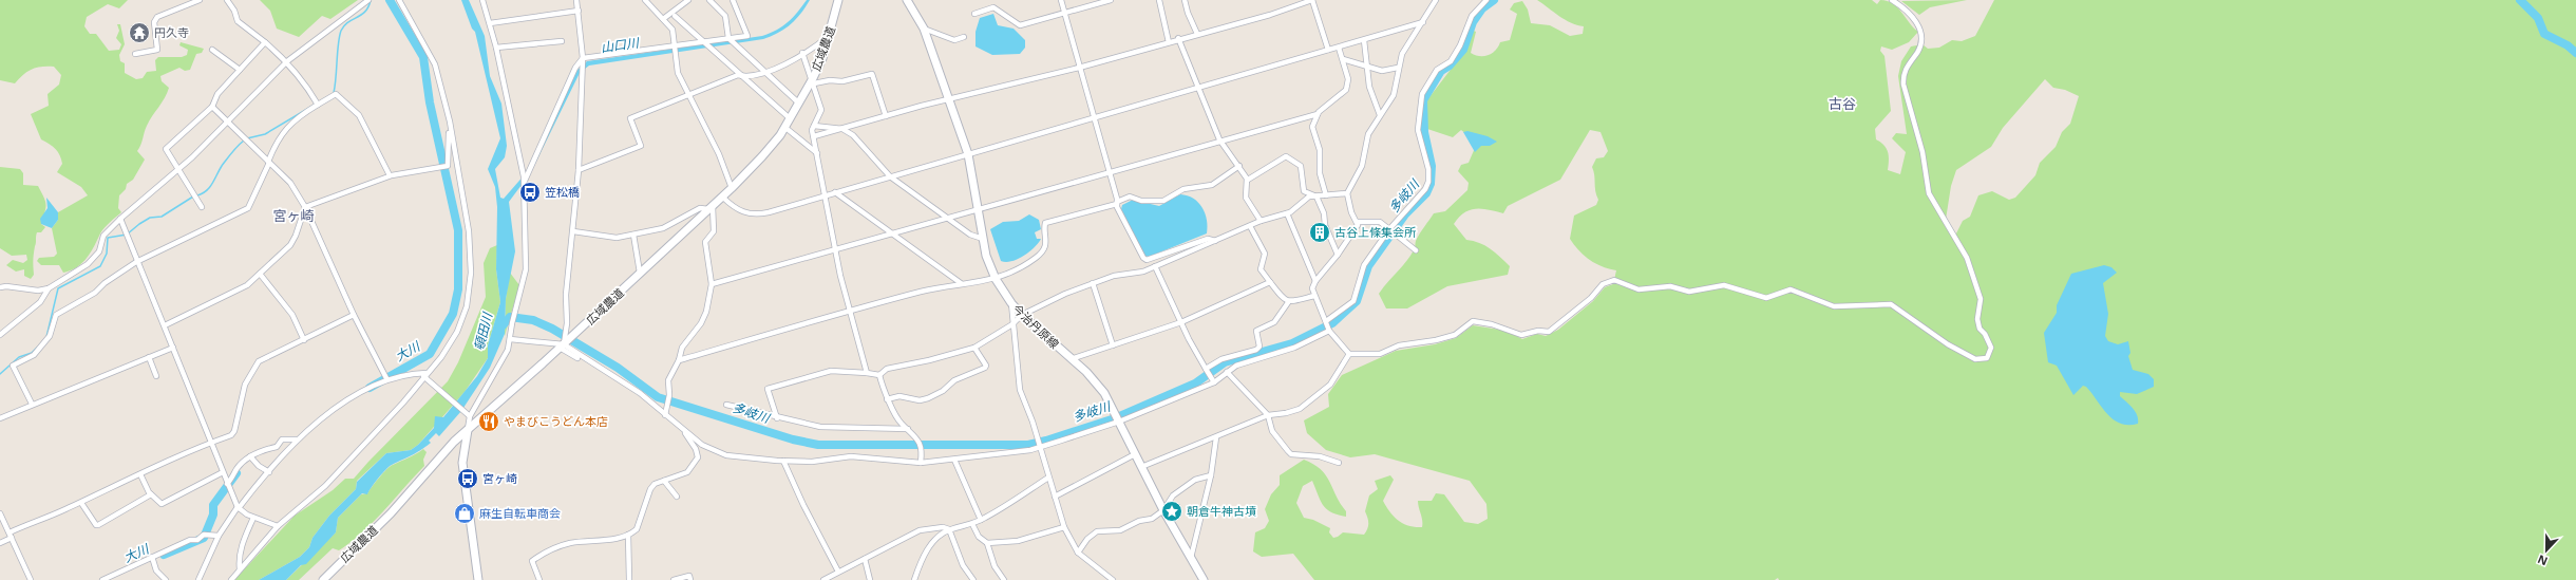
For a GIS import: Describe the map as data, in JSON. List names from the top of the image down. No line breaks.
{"streets":{"street":["広域農道","今治丹原線"]},"districts":["古谷","宮ヶ崎"],"water":["山口川","多岐川","頓田川","大川"],"places":{"temple":["円久寺"],"bus stop":["笠松橋","宮ヶ崎"],"building":["古谷上條集会所"],"restaurant":["やまびこうどん本店"],"place":["朝倉牛神古墳"],"shop":["麻生自転車商会"]},"north":"bottom"}
